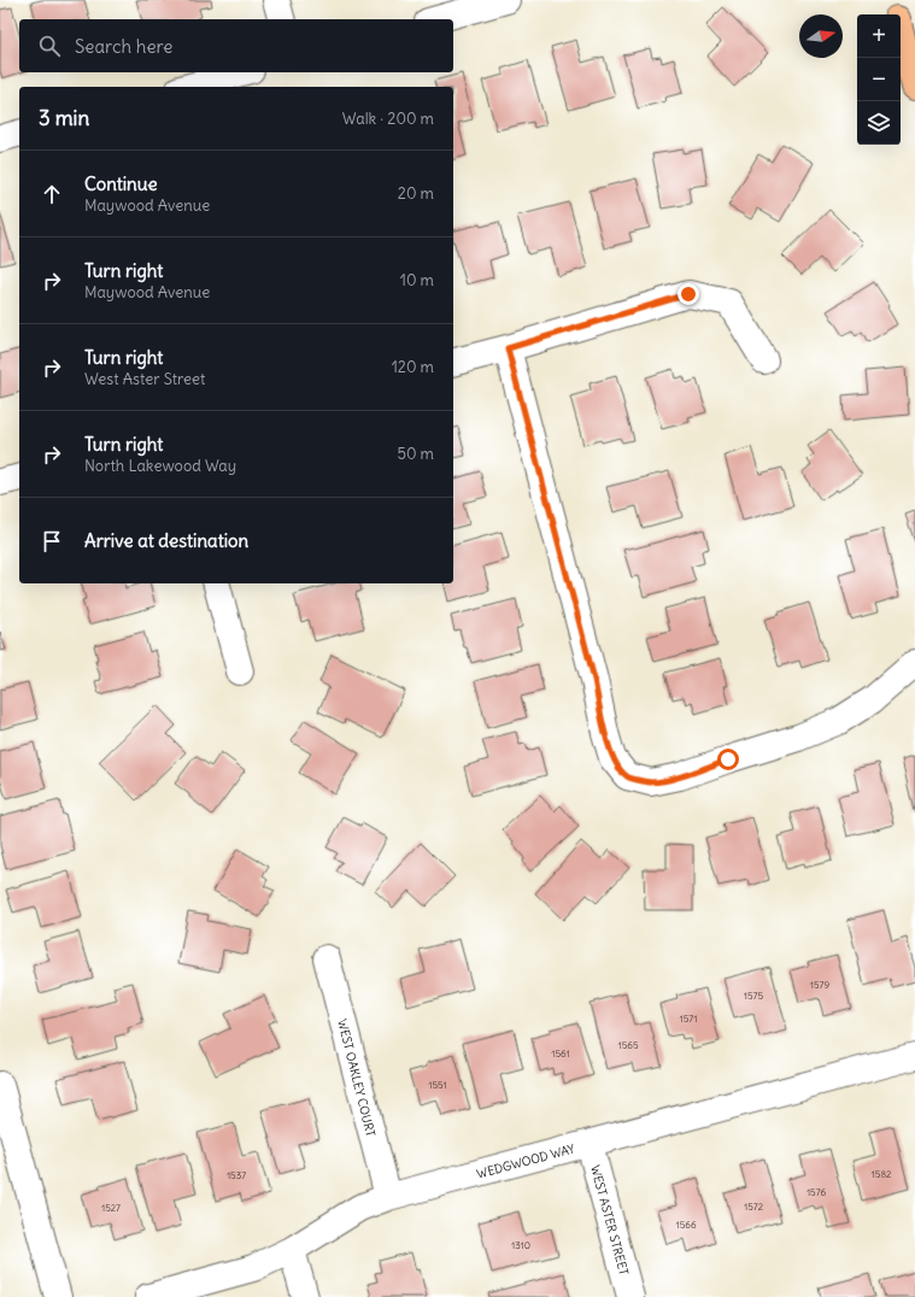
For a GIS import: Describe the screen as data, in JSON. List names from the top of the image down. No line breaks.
{"streets":{"street":["WEST OAKLEY COURT","WEDGWOOD WAY","WEST ASTER STREET"]},"crossings":[["WEST OAKLEY COURT","WEDGWOOD WAY"],["WEDGWOOD WAY","WEST ASTER STREET"]],"house_numbers":["1579","1575","1571","1565","1561","1551","1582","1537","1576","1572","1527","1566","1310"],"north":"right","page":{"map_buttons":["+","−"],"search":"Search here","heading":["3 min","Walk · 200 m"],"list":[["Continue","Maywood Avenue","20 m"],["Turn right","Maywood Avenue","10 m"],["Turn right","West Aster Street","120 m"],["Turn right","North Lakewood Way","50 m"],"Arrive at destination"]}}
